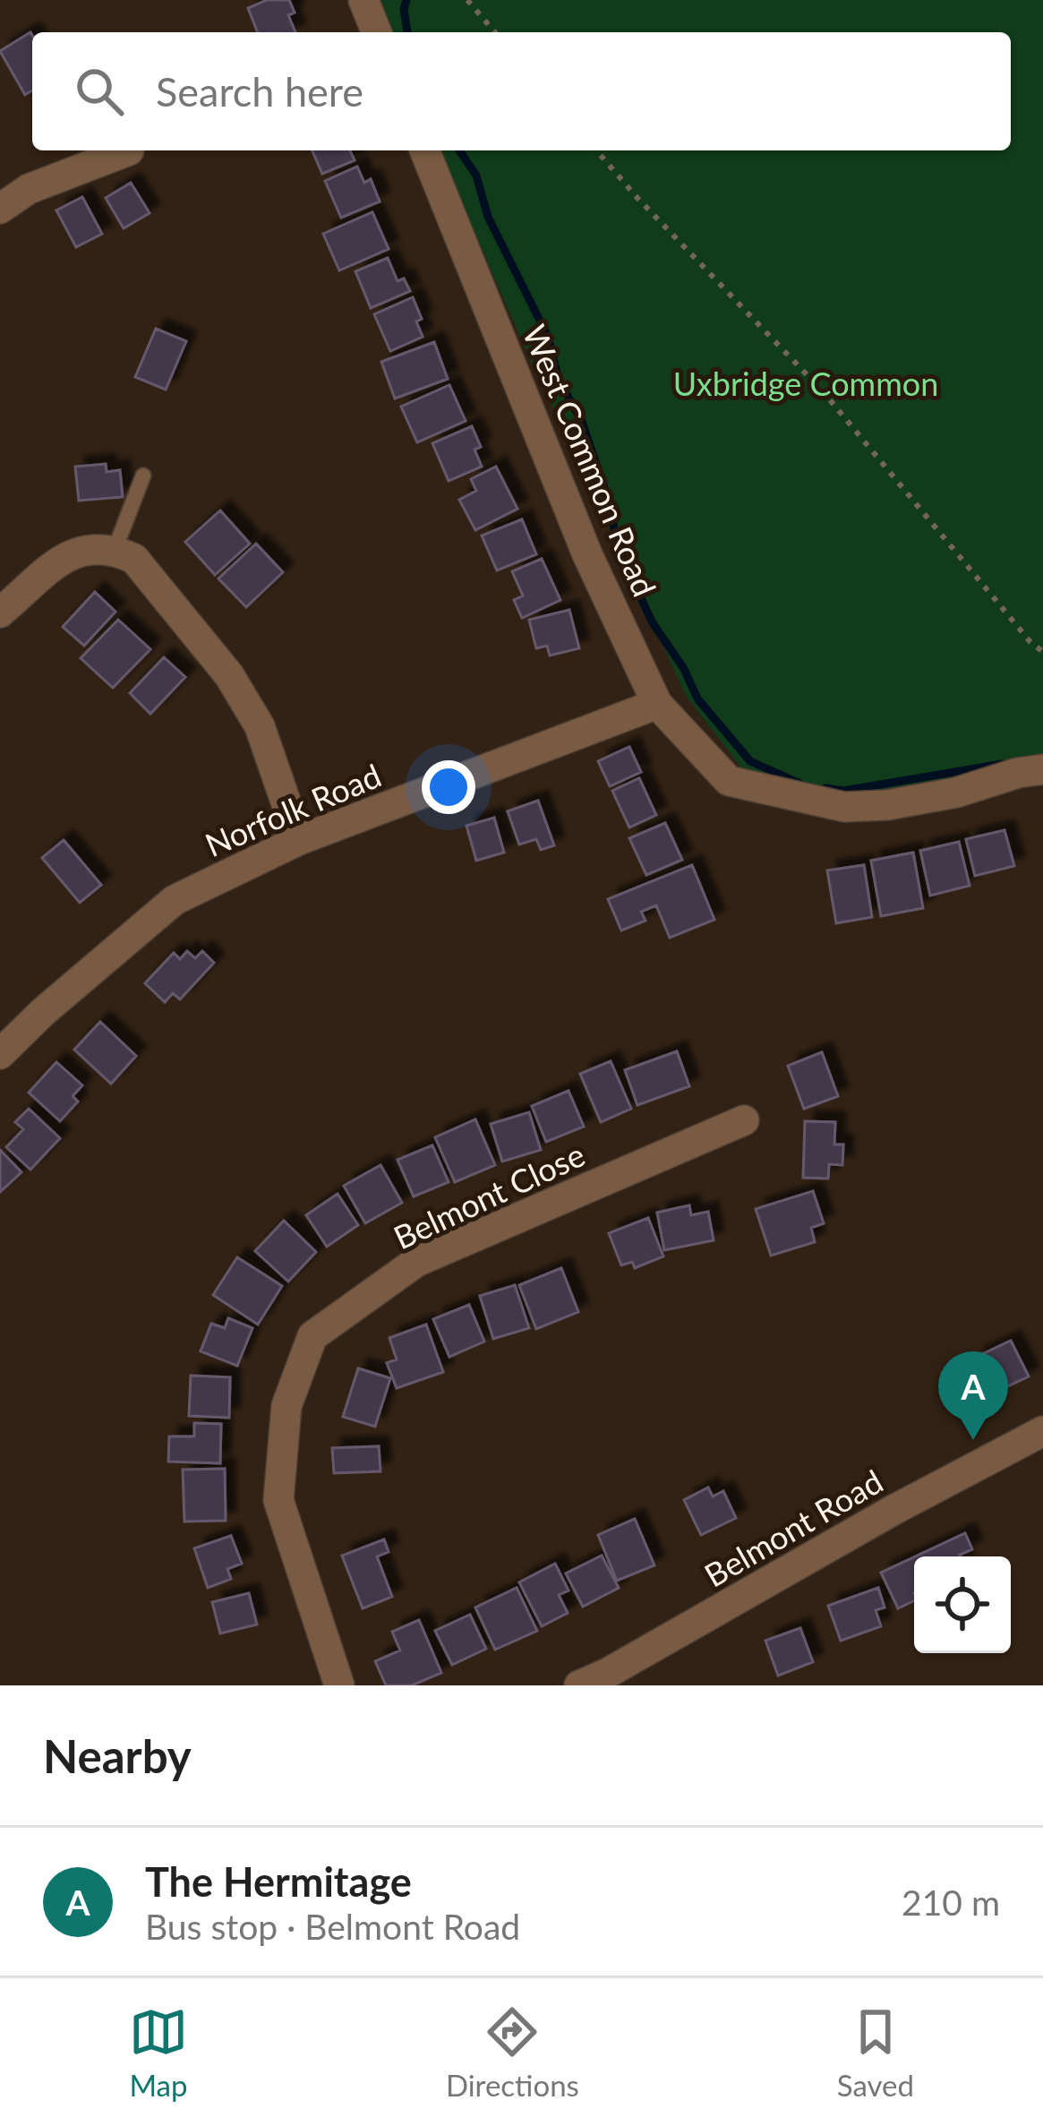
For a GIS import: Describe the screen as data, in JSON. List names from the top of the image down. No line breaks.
{"streets":{"street":["West Common Road","Norfolk Road","Belmont Close","Belmont Road"]},"crossings":[["West Common Road","Norfolk Road"]],"parks":["Uxbridge Common"],"page":{"search":"Search here","pins":"A","heading":"Nearby","list":[{"mark":"A","name":"The Hermitage","note":"Bus stop · Belmont Road","value":"210 m"}],"nav":["Map","Directions","Saved"]}}
